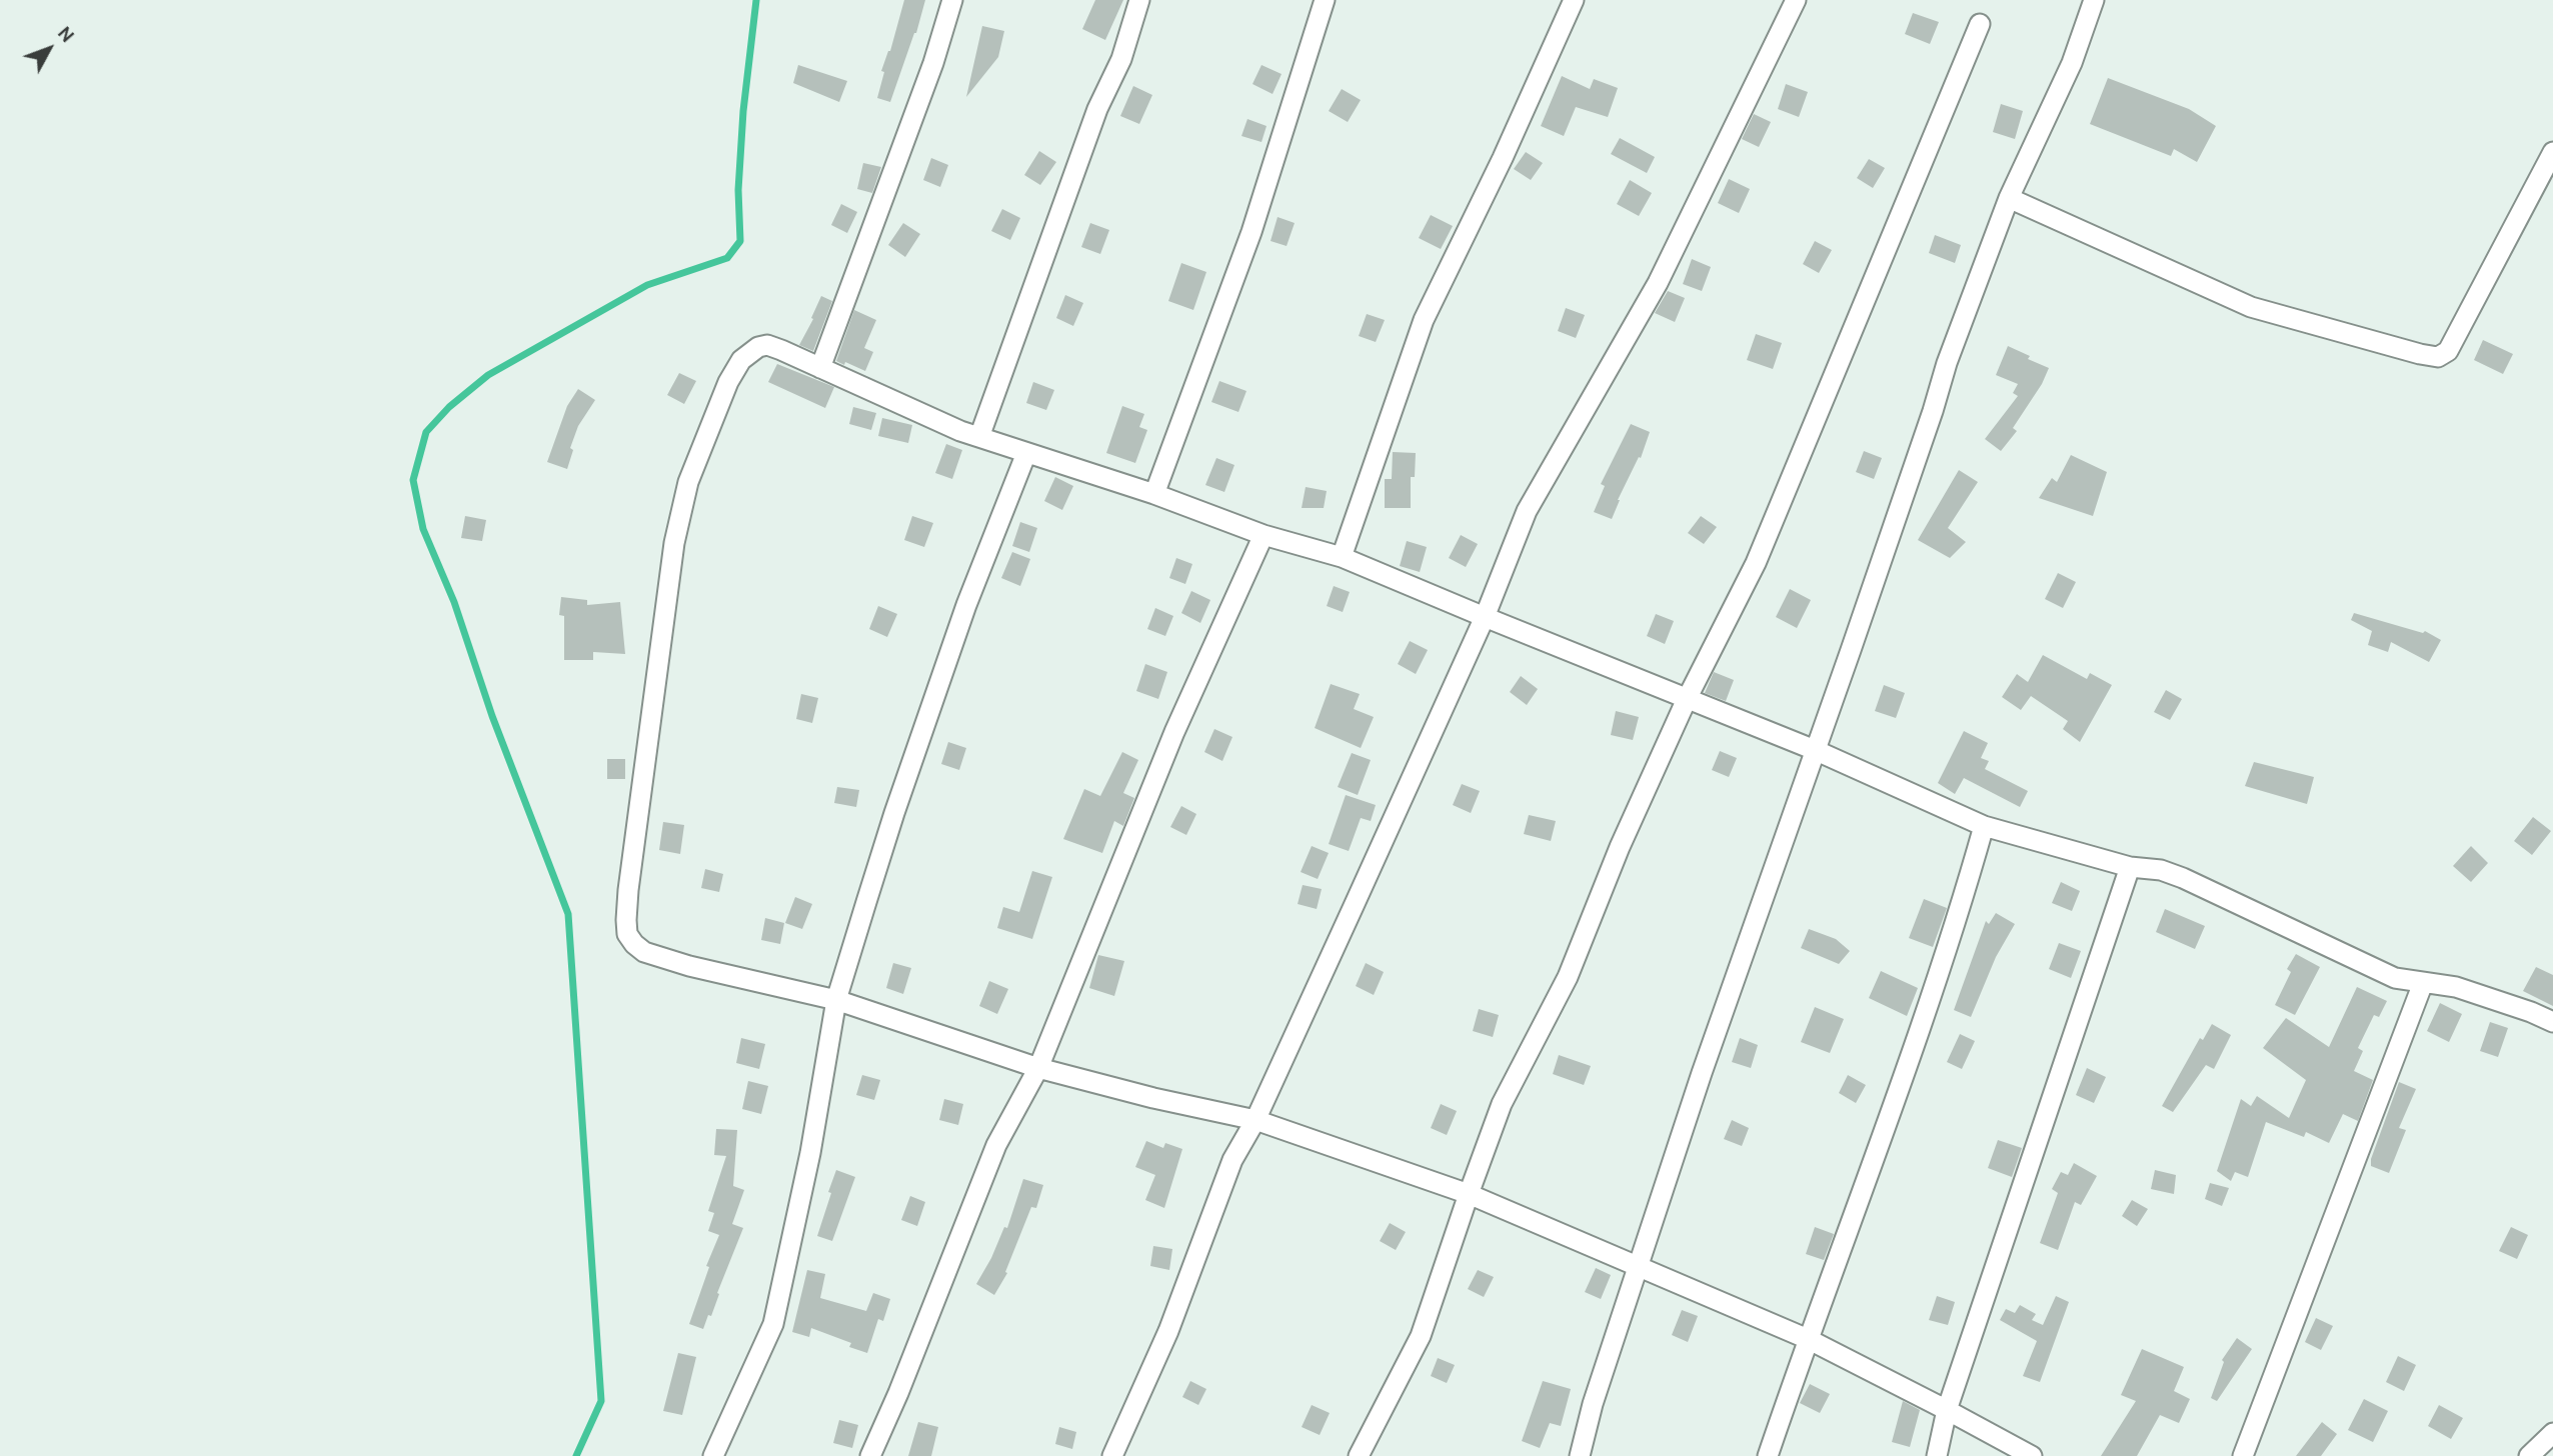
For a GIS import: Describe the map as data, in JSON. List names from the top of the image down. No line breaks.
{"north":"top right"}
